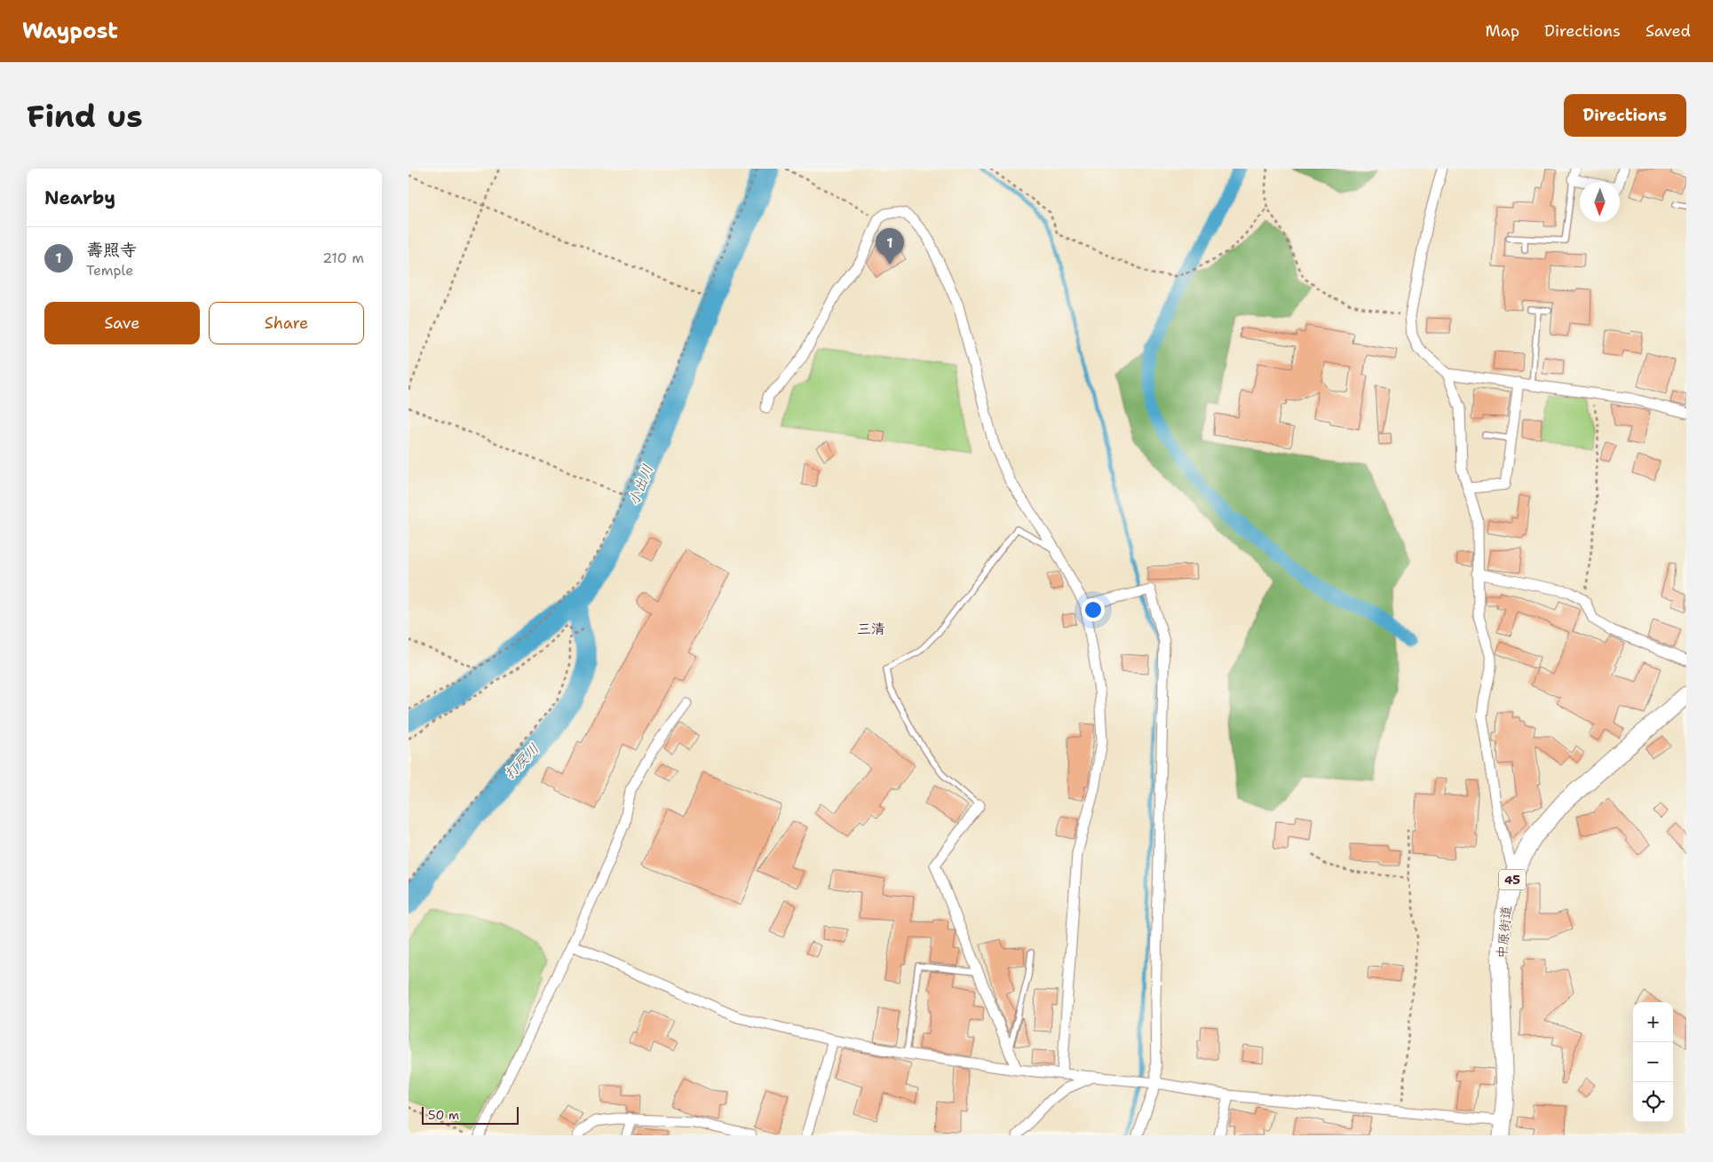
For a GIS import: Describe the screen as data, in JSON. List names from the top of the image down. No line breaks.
{"streets":{"main road":["45","中原街道"]},"districts":["三清"],"water":["小出川","打戻川"],"scale_bar":"50 m","north":"bottom","page":{"header":"Waypost","nav":["Map","Directions","Saved"],"buttons":["Directions",["Save","Share"]],"title":"Find us","heading":"Nearby","list":[{"mark":"1","name":"壽照寺","note":"Temple","value":"210 m"}],"pins":"1","map_buttons":["+","−"],"scale":"50 m"}}
